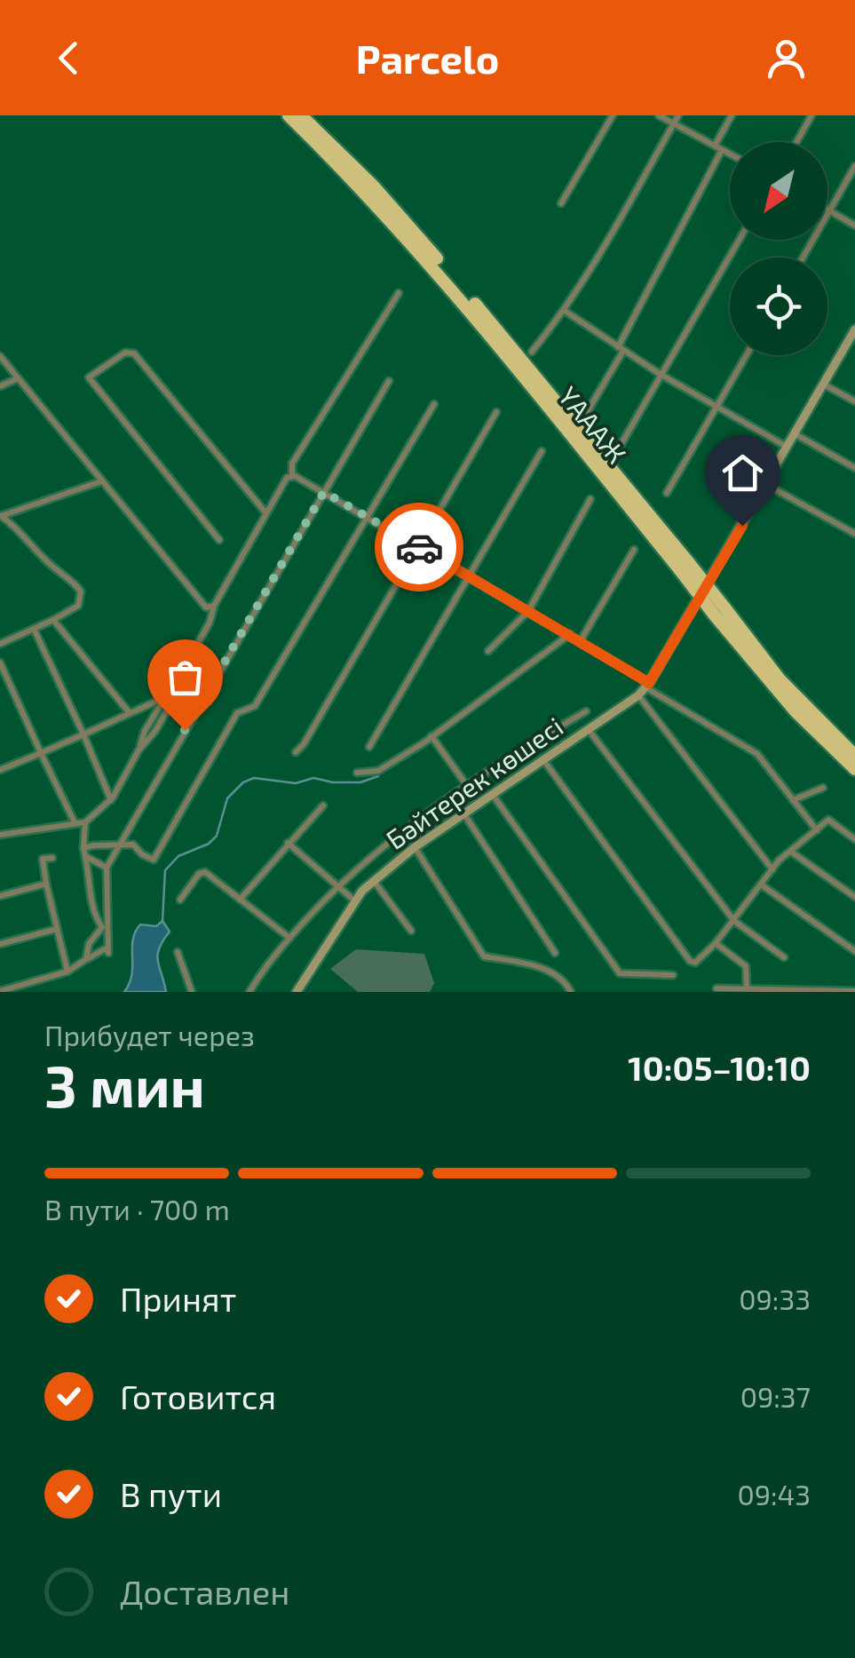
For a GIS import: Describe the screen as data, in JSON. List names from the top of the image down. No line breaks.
{"streets":{"highway":["ҮАААЖ"],"street":["Бәйтерек көшесі"]},"north":"bottom left","page":{"header":"Parcelo","heading":["3 мин","Прибудет через","10:05–10:10"],"bar":"В пути · 700 m","list":[["Принят","09:33"],["Готовится","09:37"],["В пути","09:43"],"Доставлен"]}}
